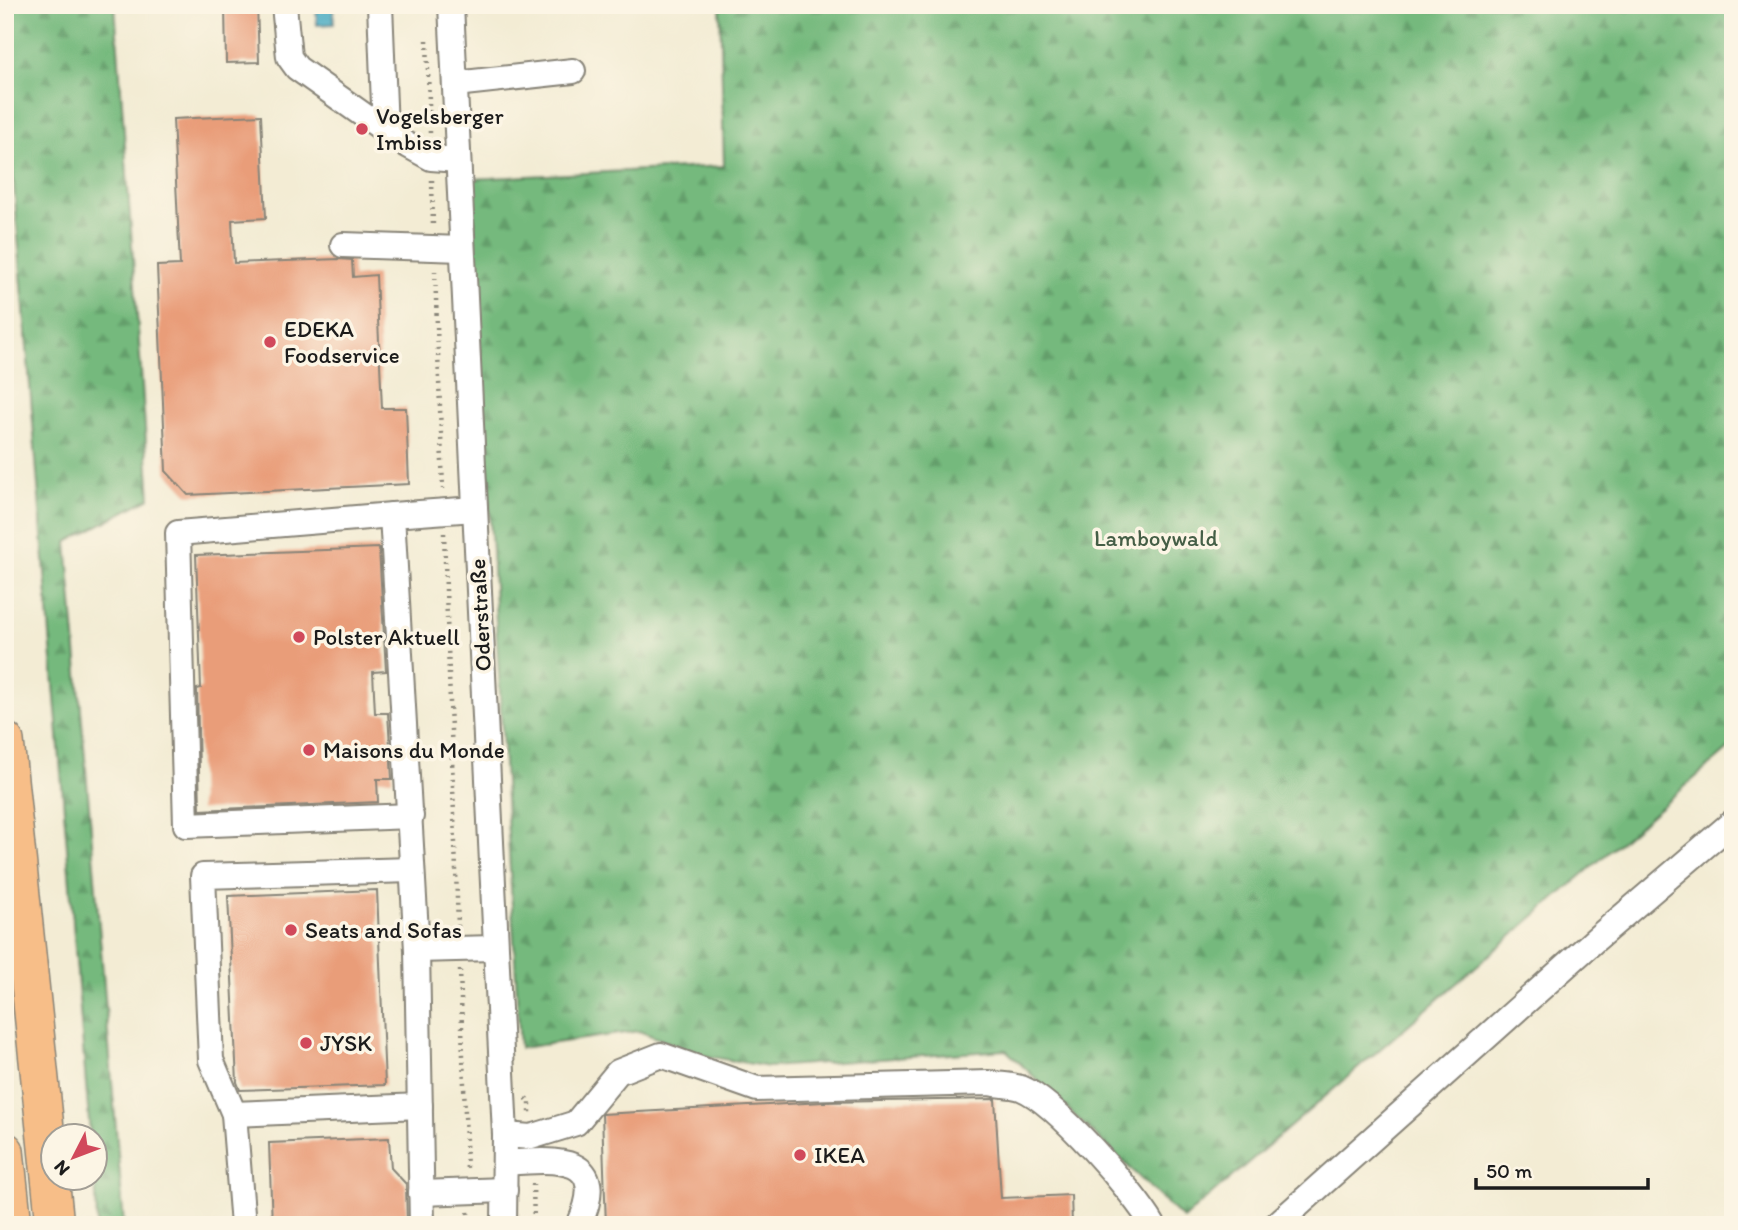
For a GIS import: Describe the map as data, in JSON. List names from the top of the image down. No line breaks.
{"streets":{"street":["Oderstraße"]},"parks":["Lamboywald"],"places":["Vogelsberger Imbiss","EDEKA Foodservice","Polster Aktuell","Maisons du Monde","Seats and Sofas","JYSK","IKEA"],"scale_bar":"50 m","north":"bottom left"}
